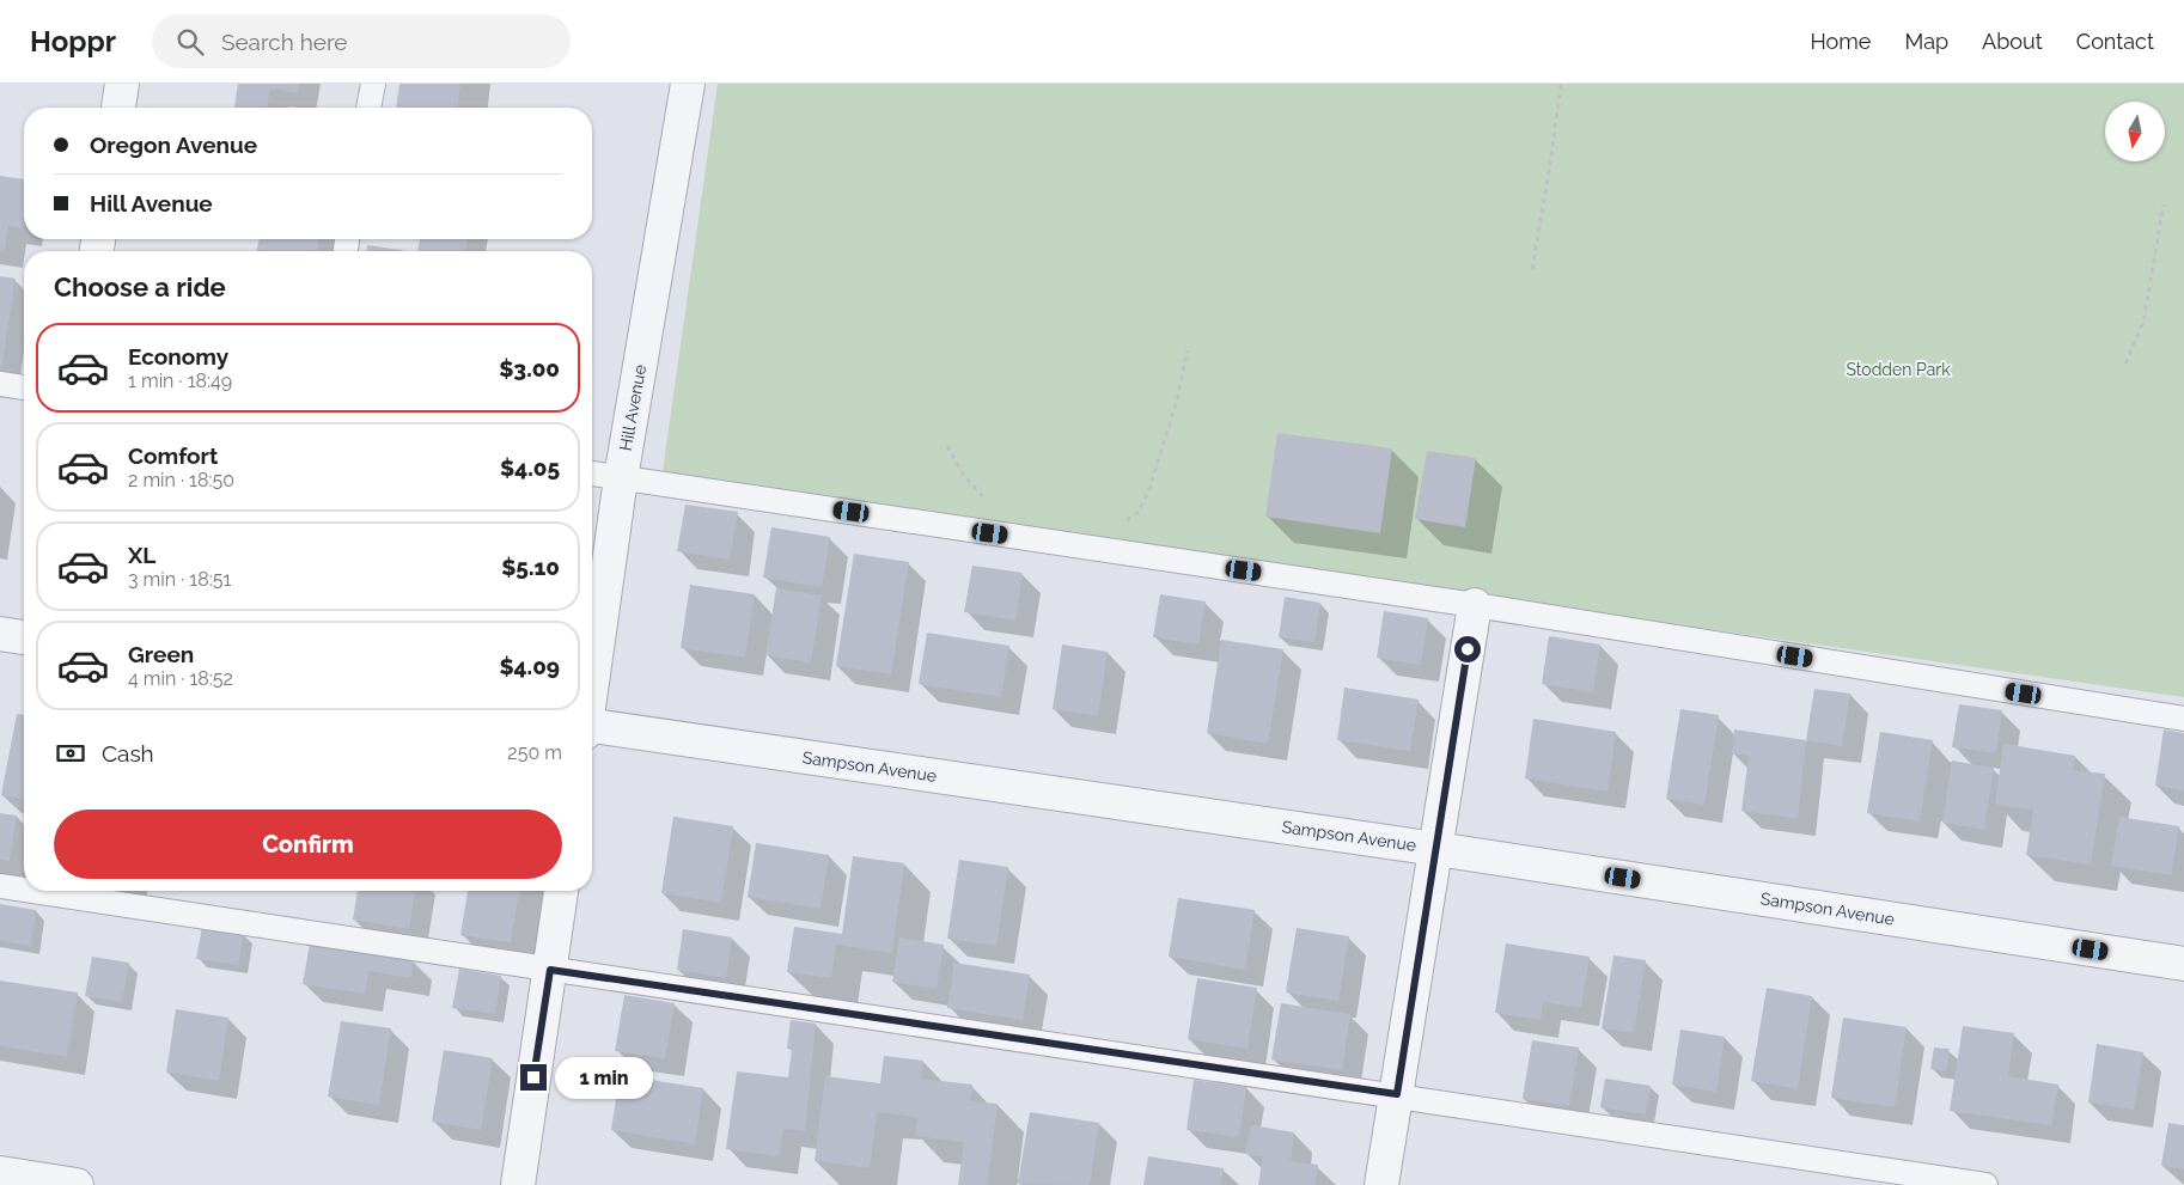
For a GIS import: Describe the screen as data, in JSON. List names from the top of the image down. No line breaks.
{"streets":{"street":["Hill Avenue","Sampson Avenue"]},"parks":["Stodden Park"],"north":"bottom","page":{"header":"Hoppr","search":"Search here","nav":["Home","Map","About","Contact"],"banner":["Oregon Avenue","Hill Avenue"],"heading":"Choose a ride","list":[{"name":"Economy","note":"1 min · 18:49","value":"$3.00"},{"name":"Comfort","note":"2 min · 18:50","value":"$4.05"},{"name":"XL","note":"3 min · 18:51","value":"$5.10"},{"name":"Green","note":"4 min · 18:52","value":"$4.09"}],"pay":["Cash","250 m"],"buttons":"Confirm","bubble":"1 min"}}
